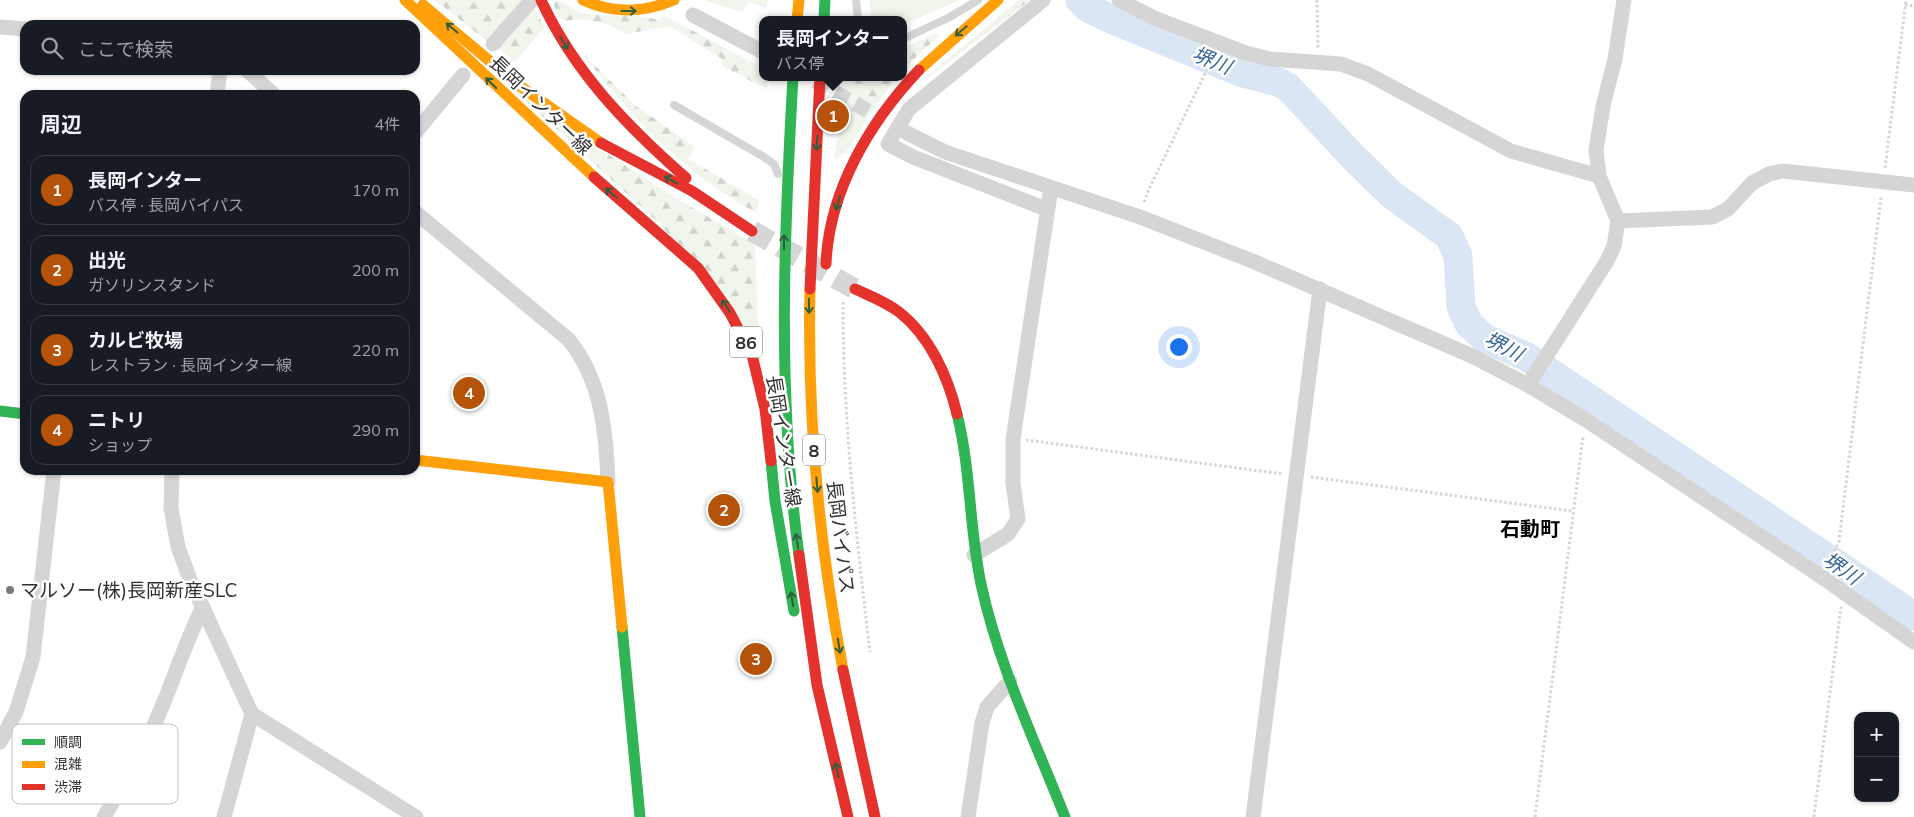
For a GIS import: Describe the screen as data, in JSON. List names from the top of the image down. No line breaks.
{"streets":{"main road":["長岡インター線","86","8","長岡バイパス"]},"districts":["石動町"],"water":["堺川"],"places":["マルソー(株)長岡新産SLC"],"legend":["順調","混雑","渋滞"],"page":{"popup":["長岡インター","バス停"],"search":"ここで検索","heading":["周辺","4件"],"pins":["1","4","2","3"],"list":[{"mark":"1","name":"長岡インター","note":"バス停 · 長岡バイパス","value":"170 m"},{"mark":"2","name":"出光","note":"ガソリンスタンド","value":"200 m"},{"mark":"3","name":"カルビ牧場","note":"レストラン · 長岡インター線","value":"220 m"},{"mark":"4","name":"ニトリ","note":"ショップ","value":"290 m"}],"map_buttons":["+","−"]}}
